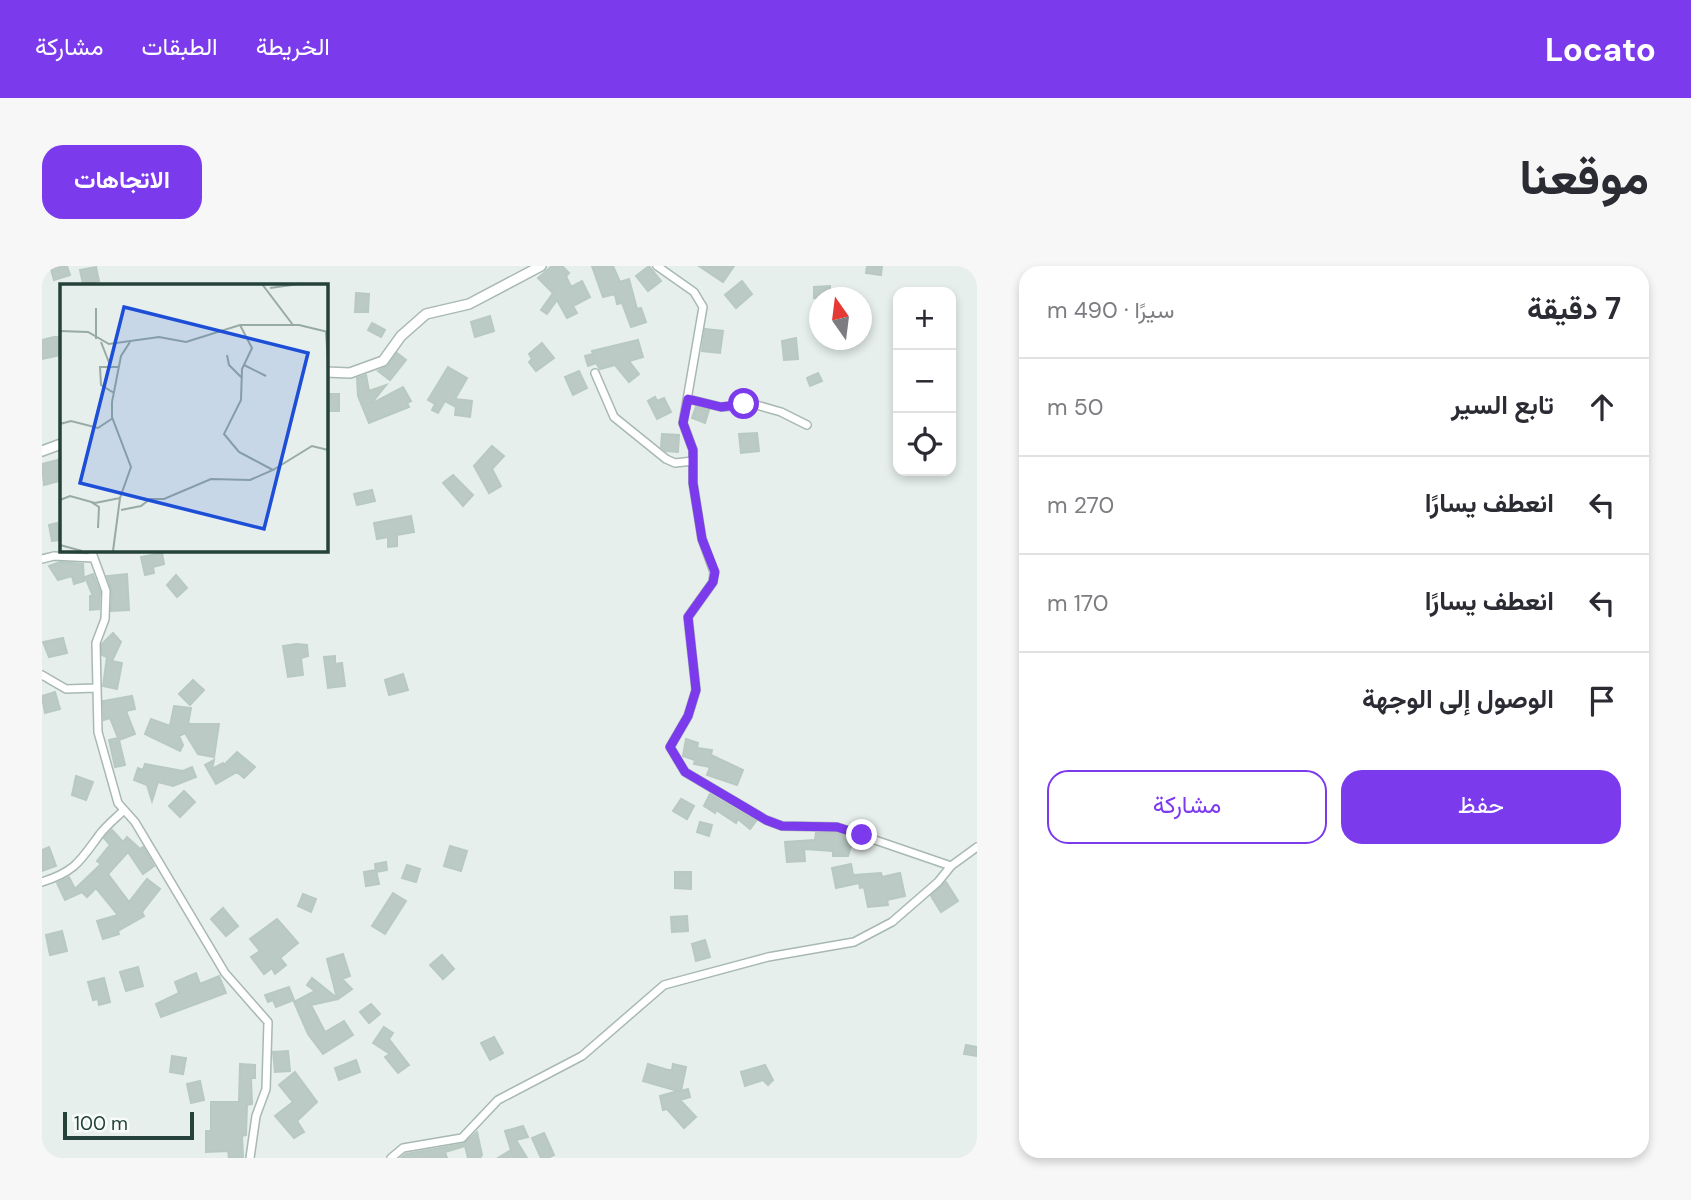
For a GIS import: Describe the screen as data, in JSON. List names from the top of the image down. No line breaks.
{"scale_bar":"100 m","north":"top","page":{"header":"Locato","nav":["الخريطة","الطبقات","مشاركة"],"title":"موقعنا","buttons":["الاتجاهات",["حفظ","مشاركة"]],"heading":["7 دقيقة","سيرًا · 490 m"],"map_buttons":["+","−"],"list":[["تابع السير","50 m"],["انعطف يسارًا","270 m"],["انعطف يسارًا","170 m"],"الوصول إلى الوجهة"],"scale":"100 m"}}
